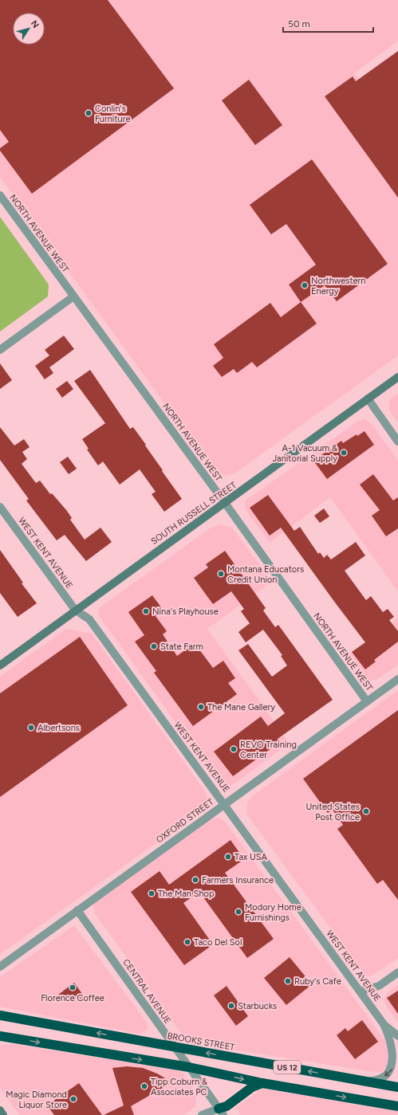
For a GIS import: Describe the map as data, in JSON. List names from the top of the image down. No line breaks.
{"streets":{"highway":["BROOKS STREET","US 12"],"main road":["SOUTH RUSSELL STREET"],"street":["NORTH AVENUE WEST","WEST KENT AVENUE","OXFORD STREET","CENTRAL AVENUE"]},"crossings":[["NORTH AVENUE WEST","SOUTH RUSSELL STREET"],["NORTH AVENUE WEST","OXFORD STREET"],["SOUTH RUSSELL STREET","WEST KENT AVENUE"],["WEST KENT AVENUE","OXFORD STREET"],["WEST KENT AVENUE","BROOKS STREET"],["OXFORD STREET","CENTRAL AVENUE"],["CENTRAL AVENUE","BROOKS STREET"],["CENTRAL AVENUE","US 12"]],"places":["Conlin's Furniture","Northwestern Energy","A-1 Vacuum & Janitorial Supply","Montana Educators Credit Union","Nina's Playhouse","State Farm","The Mane Gallery","Albertsons","REVO Training Center","United States Post Office","Tax USA","Farmers Insurance","The Man Shop","Modory Home Furnishings","Taco Del Sol","Ruby's Cafe","Florence Coffee","Starbucks","Tipp Coburn & Associates PC","Magic Diamond Liquor Store"],"scale_bar":"50 m","north":"top right"}
